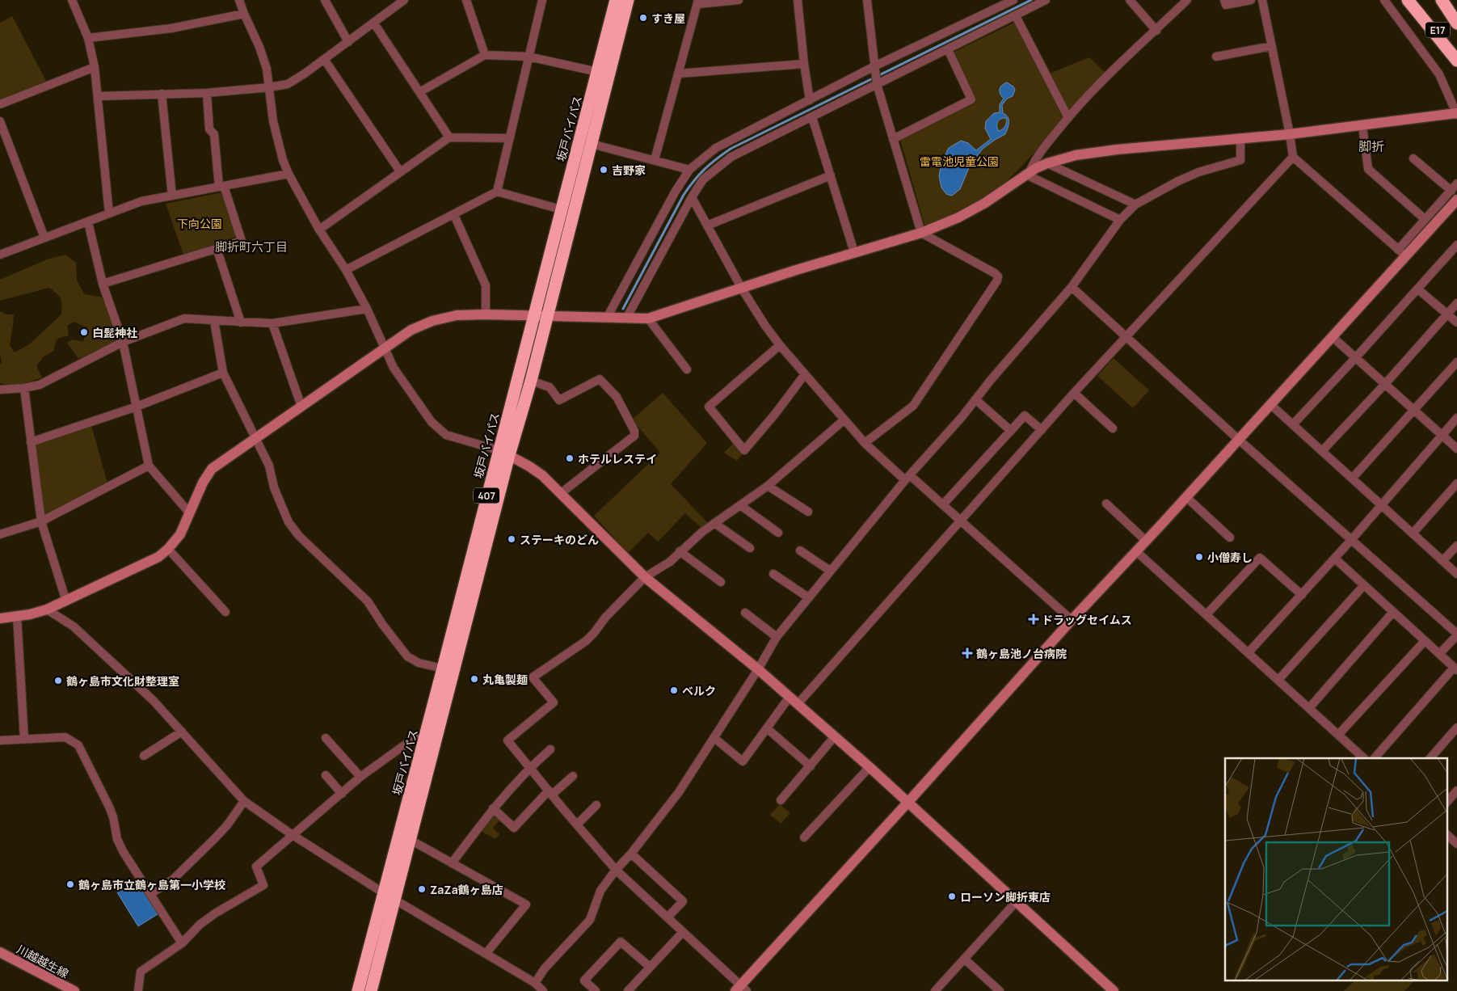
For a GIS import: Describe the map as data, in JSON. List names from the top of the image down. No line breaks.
{"streets":{"highway":["E17","坂戸バイパス","407"],"street":["川越越生線"]},"districts":["脚折","脚折町六丁目"],"parks":["雷電池児童公園","下向公園"],"places":{"other":["すき屋","吉野家","白髭神社","ホテルレステイ","ステーキのどん","小僧寿し","丸亀製麺","鶴ヶ島市文化財整理室","ベルク","鶴ヶ島市立鶴ヶ島第一小学校","ZaZa鶴ヶ島店","ローソン脚折東店"],"health":["ドラッグセイムス","鶴ヶ島池ノ台病院"]}}
